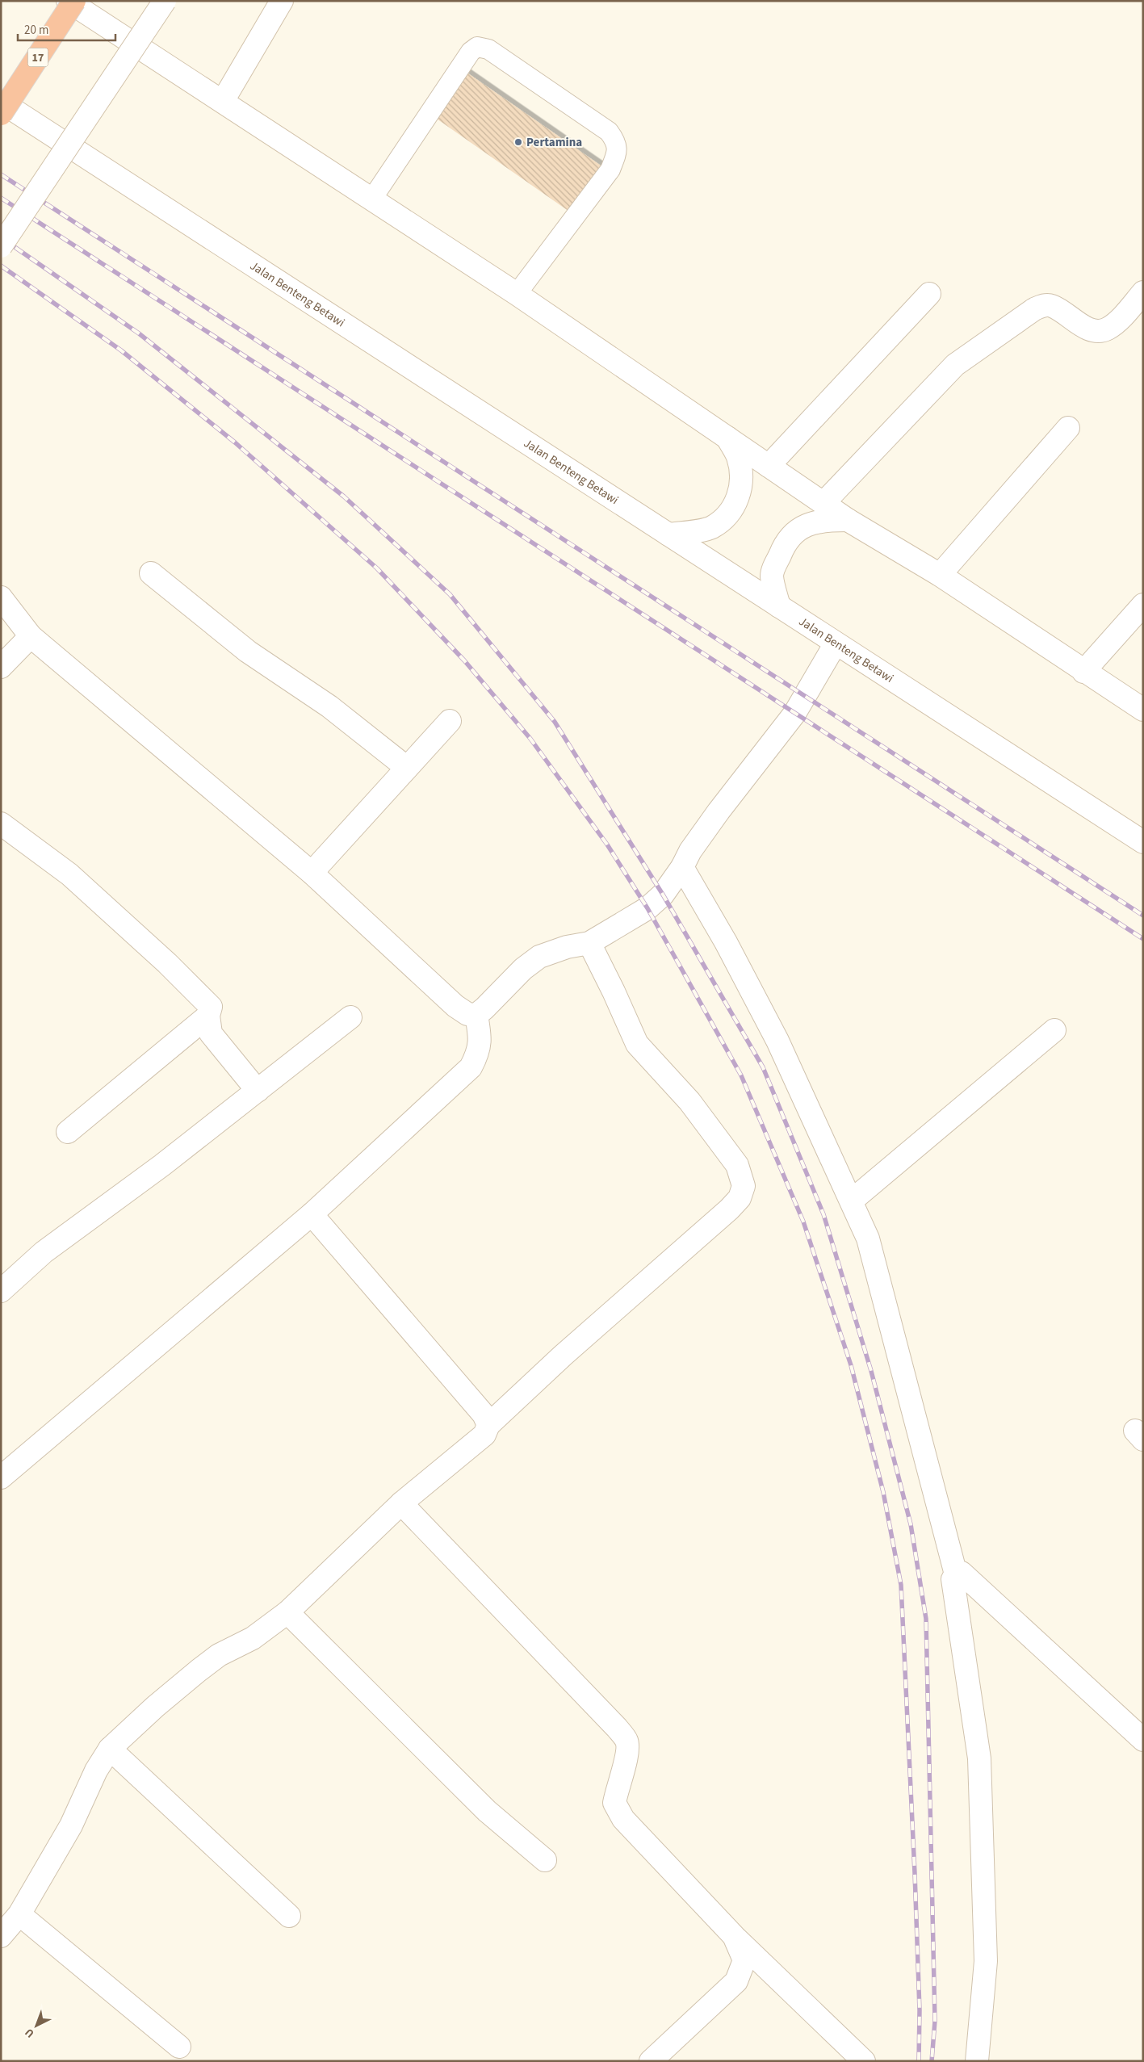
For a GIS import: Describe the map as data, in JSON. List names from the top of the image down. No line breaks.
{"streets":{"highway":["17"],"street":["Jalan Benteng Betawi"]},"places":["Pertamina"],"scale_bar":"20 m","north":"bottom left"}
